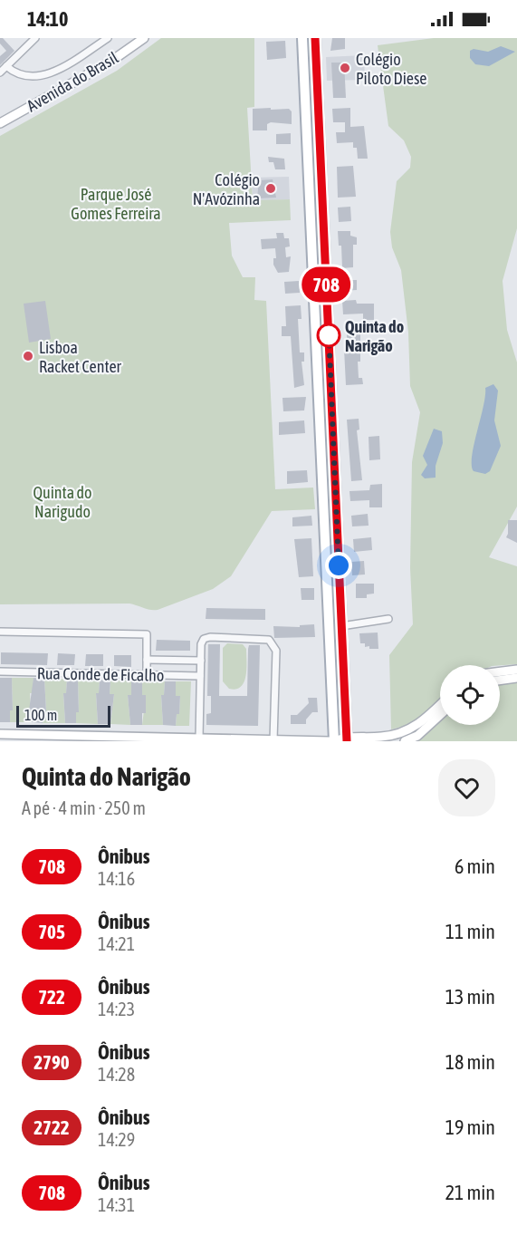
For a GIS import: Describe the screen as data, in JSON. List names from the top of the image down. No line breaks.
{"streets":{"street":["Avenida do Brasil","Rua Conde de Ficalho"]},"parks":["Parque José Gomes Ferreira","Quinta do Narigudo"],"places":["Colégio Piloto Diese","Colégio N'Avózinha","Quinta do Narigão","Lisboa Racket Center"],"lines":["bus line 708"],"scale_bar":"100 m","page":{"status":"14:10","on_map":"708","scale":"100 m","heading":["Quinta do Narigão","A pé · 4 min · 250 m"],"list":[{"mark":"708","name":"Ônibus","note":"14:16","value":"6 min"},{"mark":"705","name":"Ônibus","note":"14:21","value":"11 min"},{"mark":"722","name":"Ônibus","note":"14:23","value":"13 min"},{"mark":"2790","name":"Ônibus","note":"14:28","value":"18 min"},{"mark":"2722","name":"Ônibus","note":"14:29","value":"19 min"},{"mark":"708","name":"Ônibus","note":"14:31","value":"21 min"}]}}
